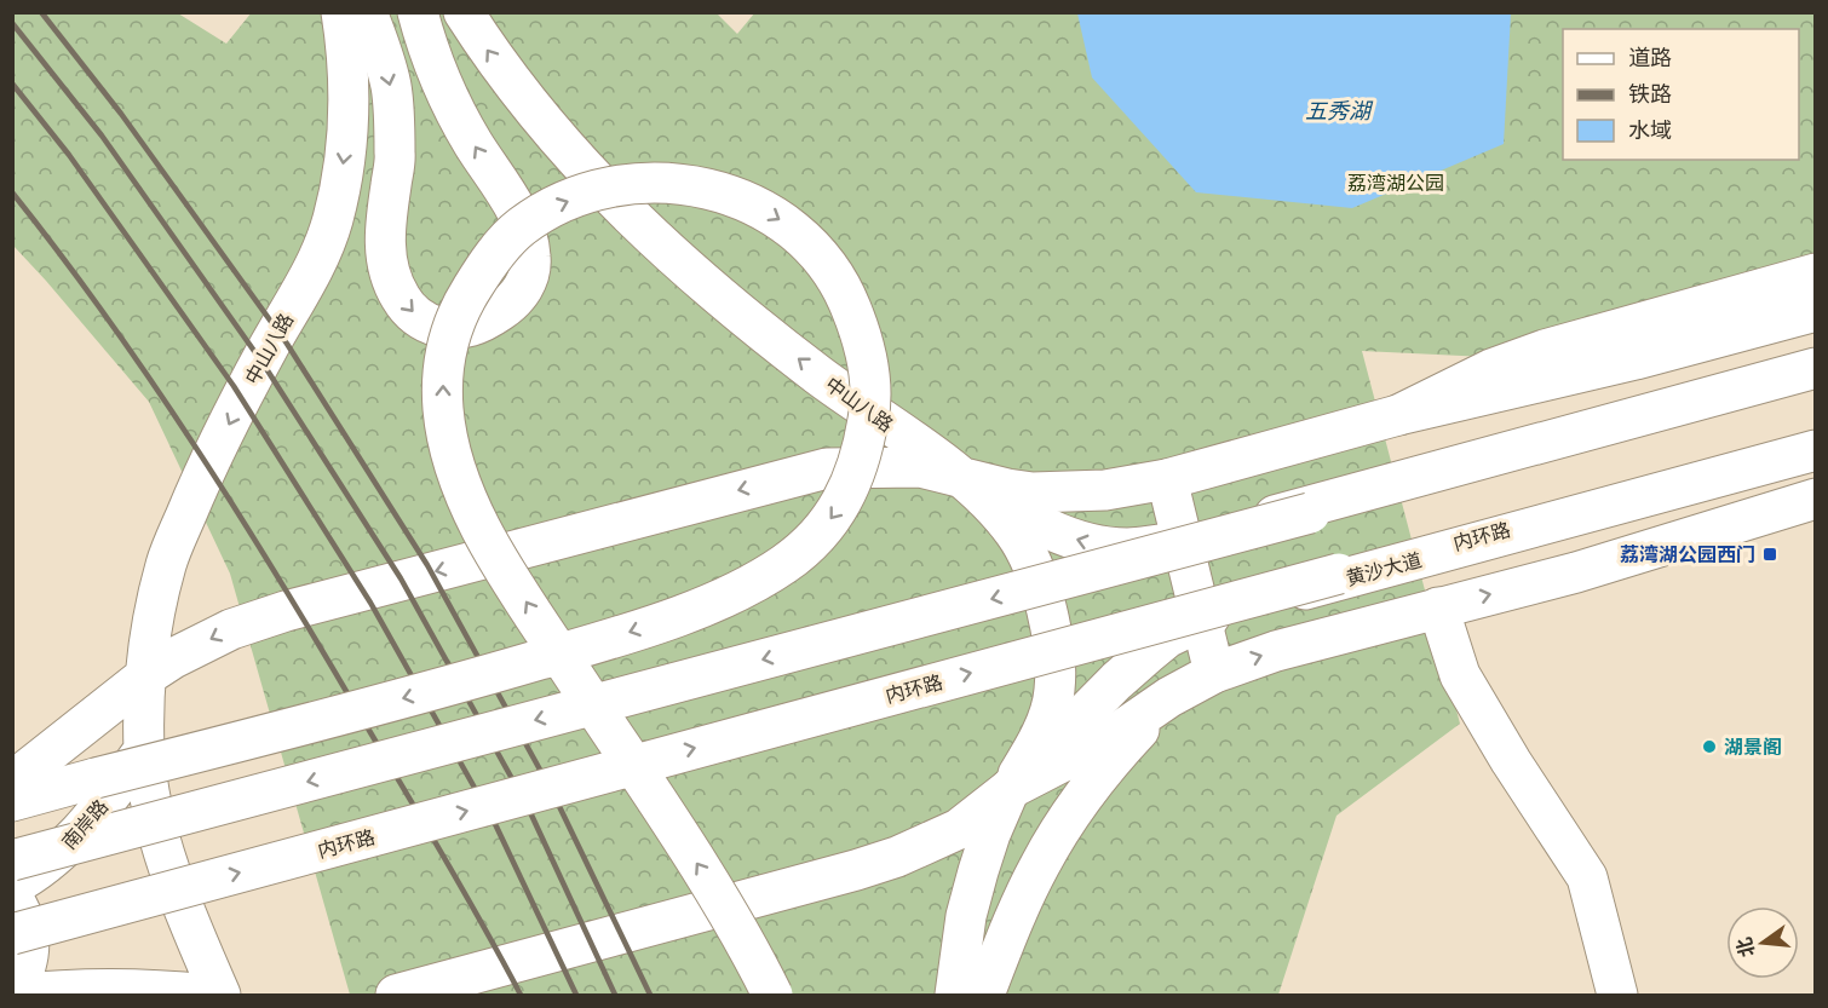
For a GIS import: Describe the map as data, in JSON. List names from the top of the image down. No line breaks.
{"streets":{"main road":["中山八路","内环路","黄沙大道","南岸路"]},"crossings":[["中山八路","南岸路"]],"water":["五秀湖"],"parks":["荔湾湖公园"],"places":{"transit":["荔湾湖公园西门"],"other":["湖景阁"]},"legend":["道路","铁路","水域"],"north":"left"}
